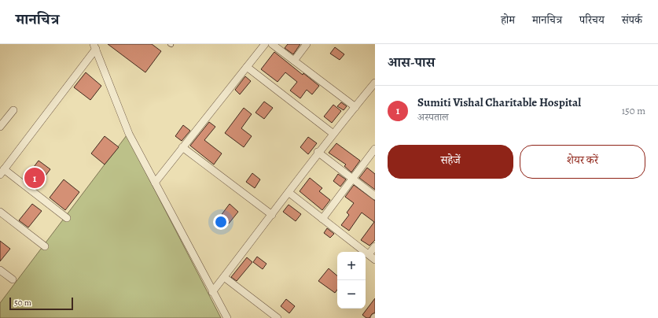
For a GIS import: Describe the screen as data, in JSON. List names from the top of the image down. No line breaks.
{"scale_bar":"50 m","page":{"header":"मानचित्र","nav":["होम","मानचित्र","परिचय","संपर्क"],"heading":"आस-पास","list":[{"mark":"1","name":"Sumiti Vishal Charitable Hospital","note":"अस्पताल","value":"150 m"}],"buttons":["सहेजें","शेयर करें"],"pins":"1","map_buttons":["+","−"],"scale":"50 m"}}
